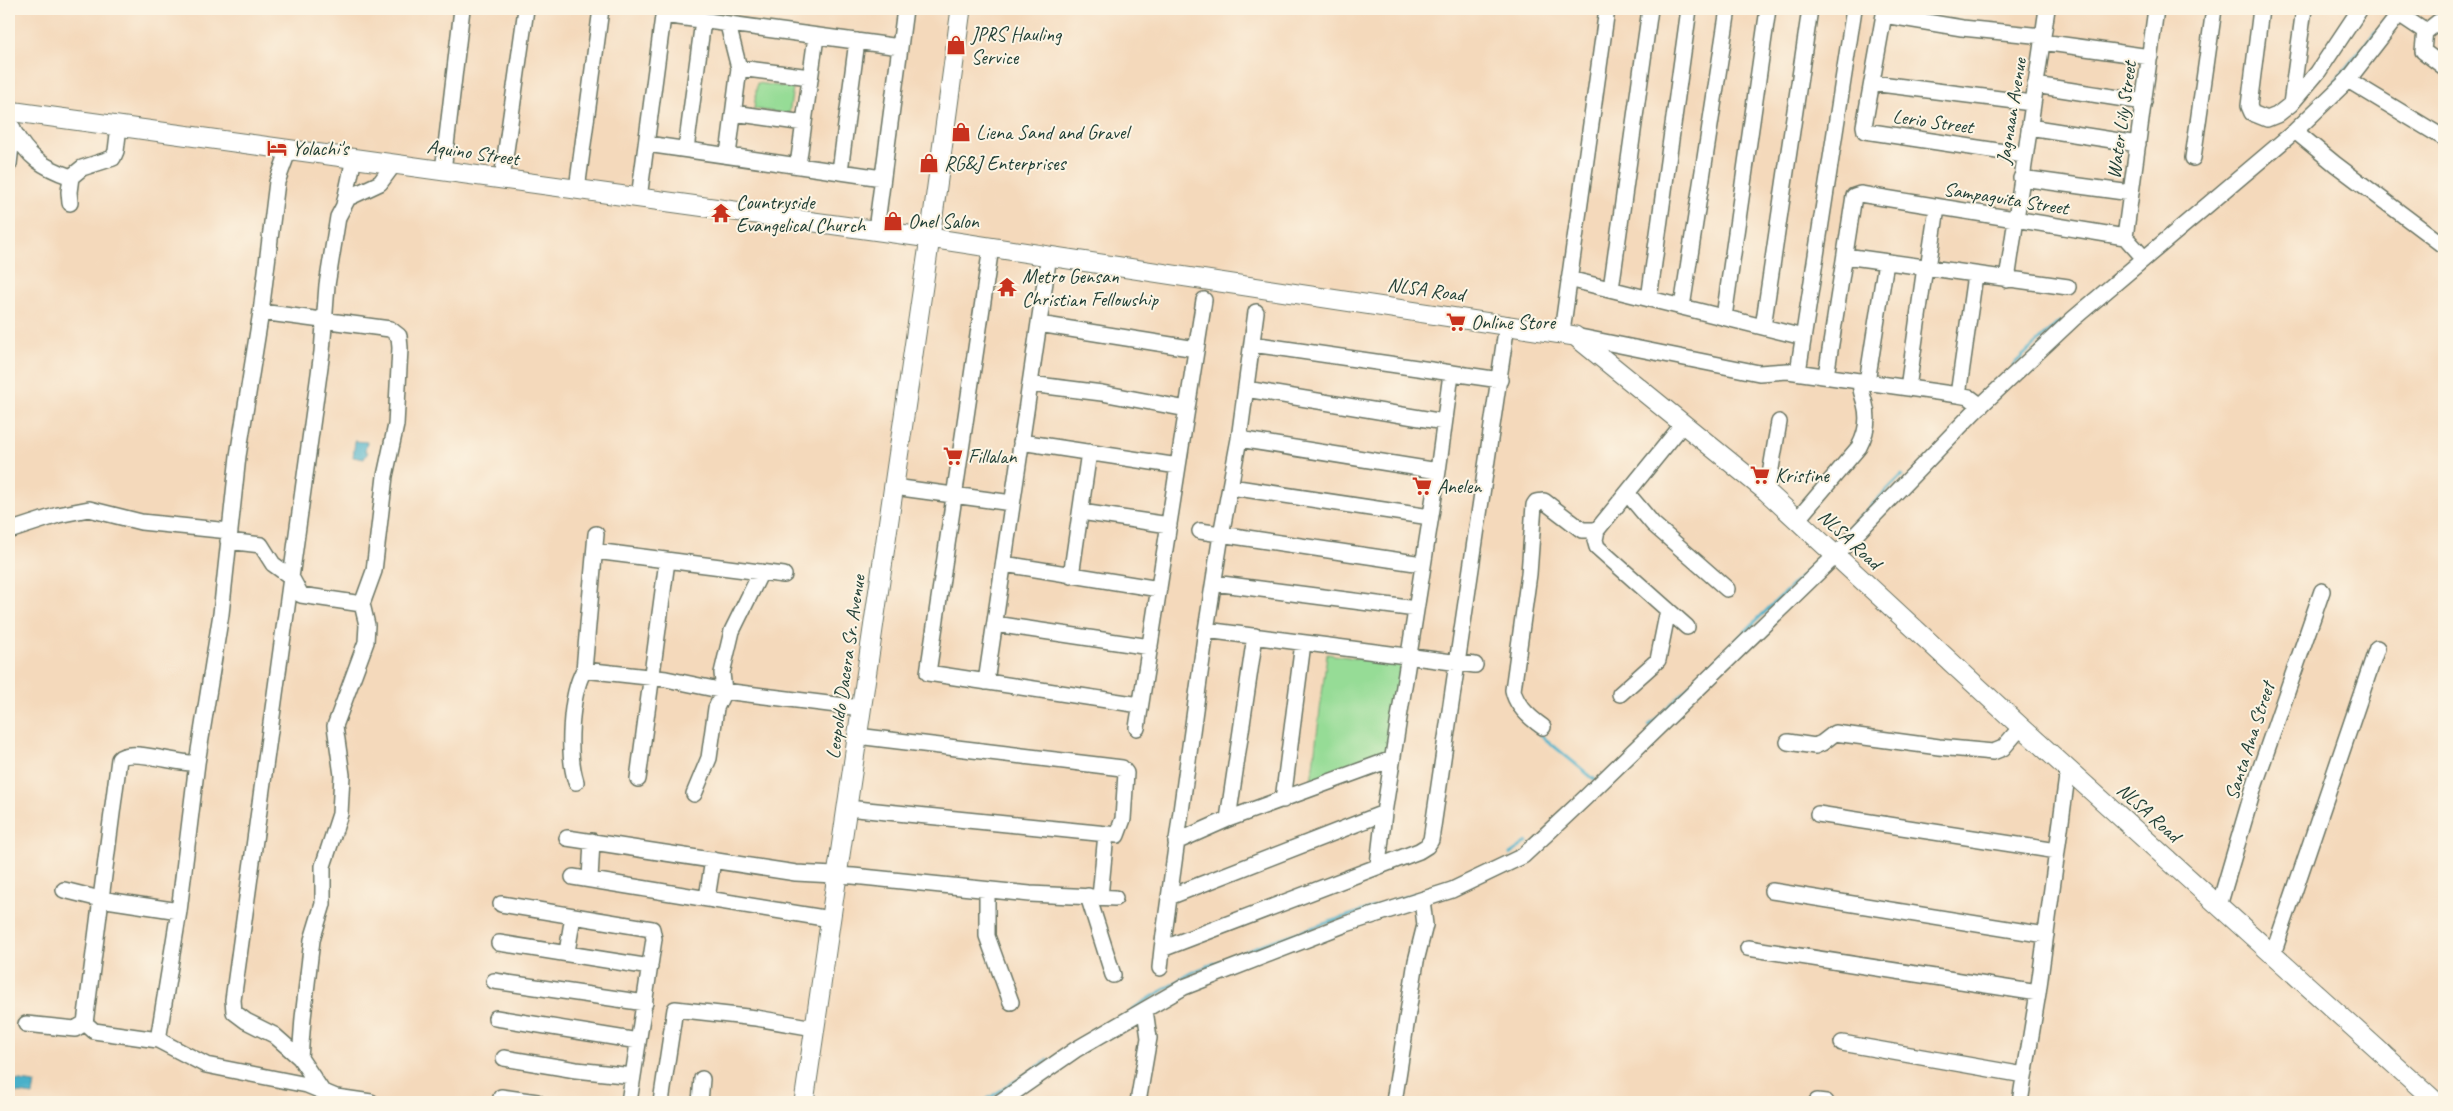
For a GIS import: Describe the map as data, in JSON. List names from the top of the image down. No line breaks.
{"streets":{"main road":["Aquino Street","NLSA Road","Leopoldo Dacera Sr. Avenue"],"street":["Jagnaan Avenue","Water Lily Street","Lerio Street","Sampaguita Street","Santa Ana Street"]},"crossings":[["Jagnaan Avenue","Lerio Street"],["Jagnaan Avenue","Sampaguita Street"],["Water Lily Street","Sampaguita Street"],["Aquino Street","NLSA Road"],["Aquino Street","Leopoldo Dacera Sr. Avenue"],["NLSA Road","Leopoldo Dacera Sr. Avenue"],["NLSA Road","Santa Ana Street"]],"places":{"shop":["JPRS Hauling Service","Liena Sand and Gravel","RG&J Enterprises","Onel Salon"],"hotel":["Yolachi's"],"temple":["Countryside Evangelical Church","Metro Gensan Christian Fellowship"],"supermarket":["Online Store","Fillalan","Kristine","Anelen"]}}
